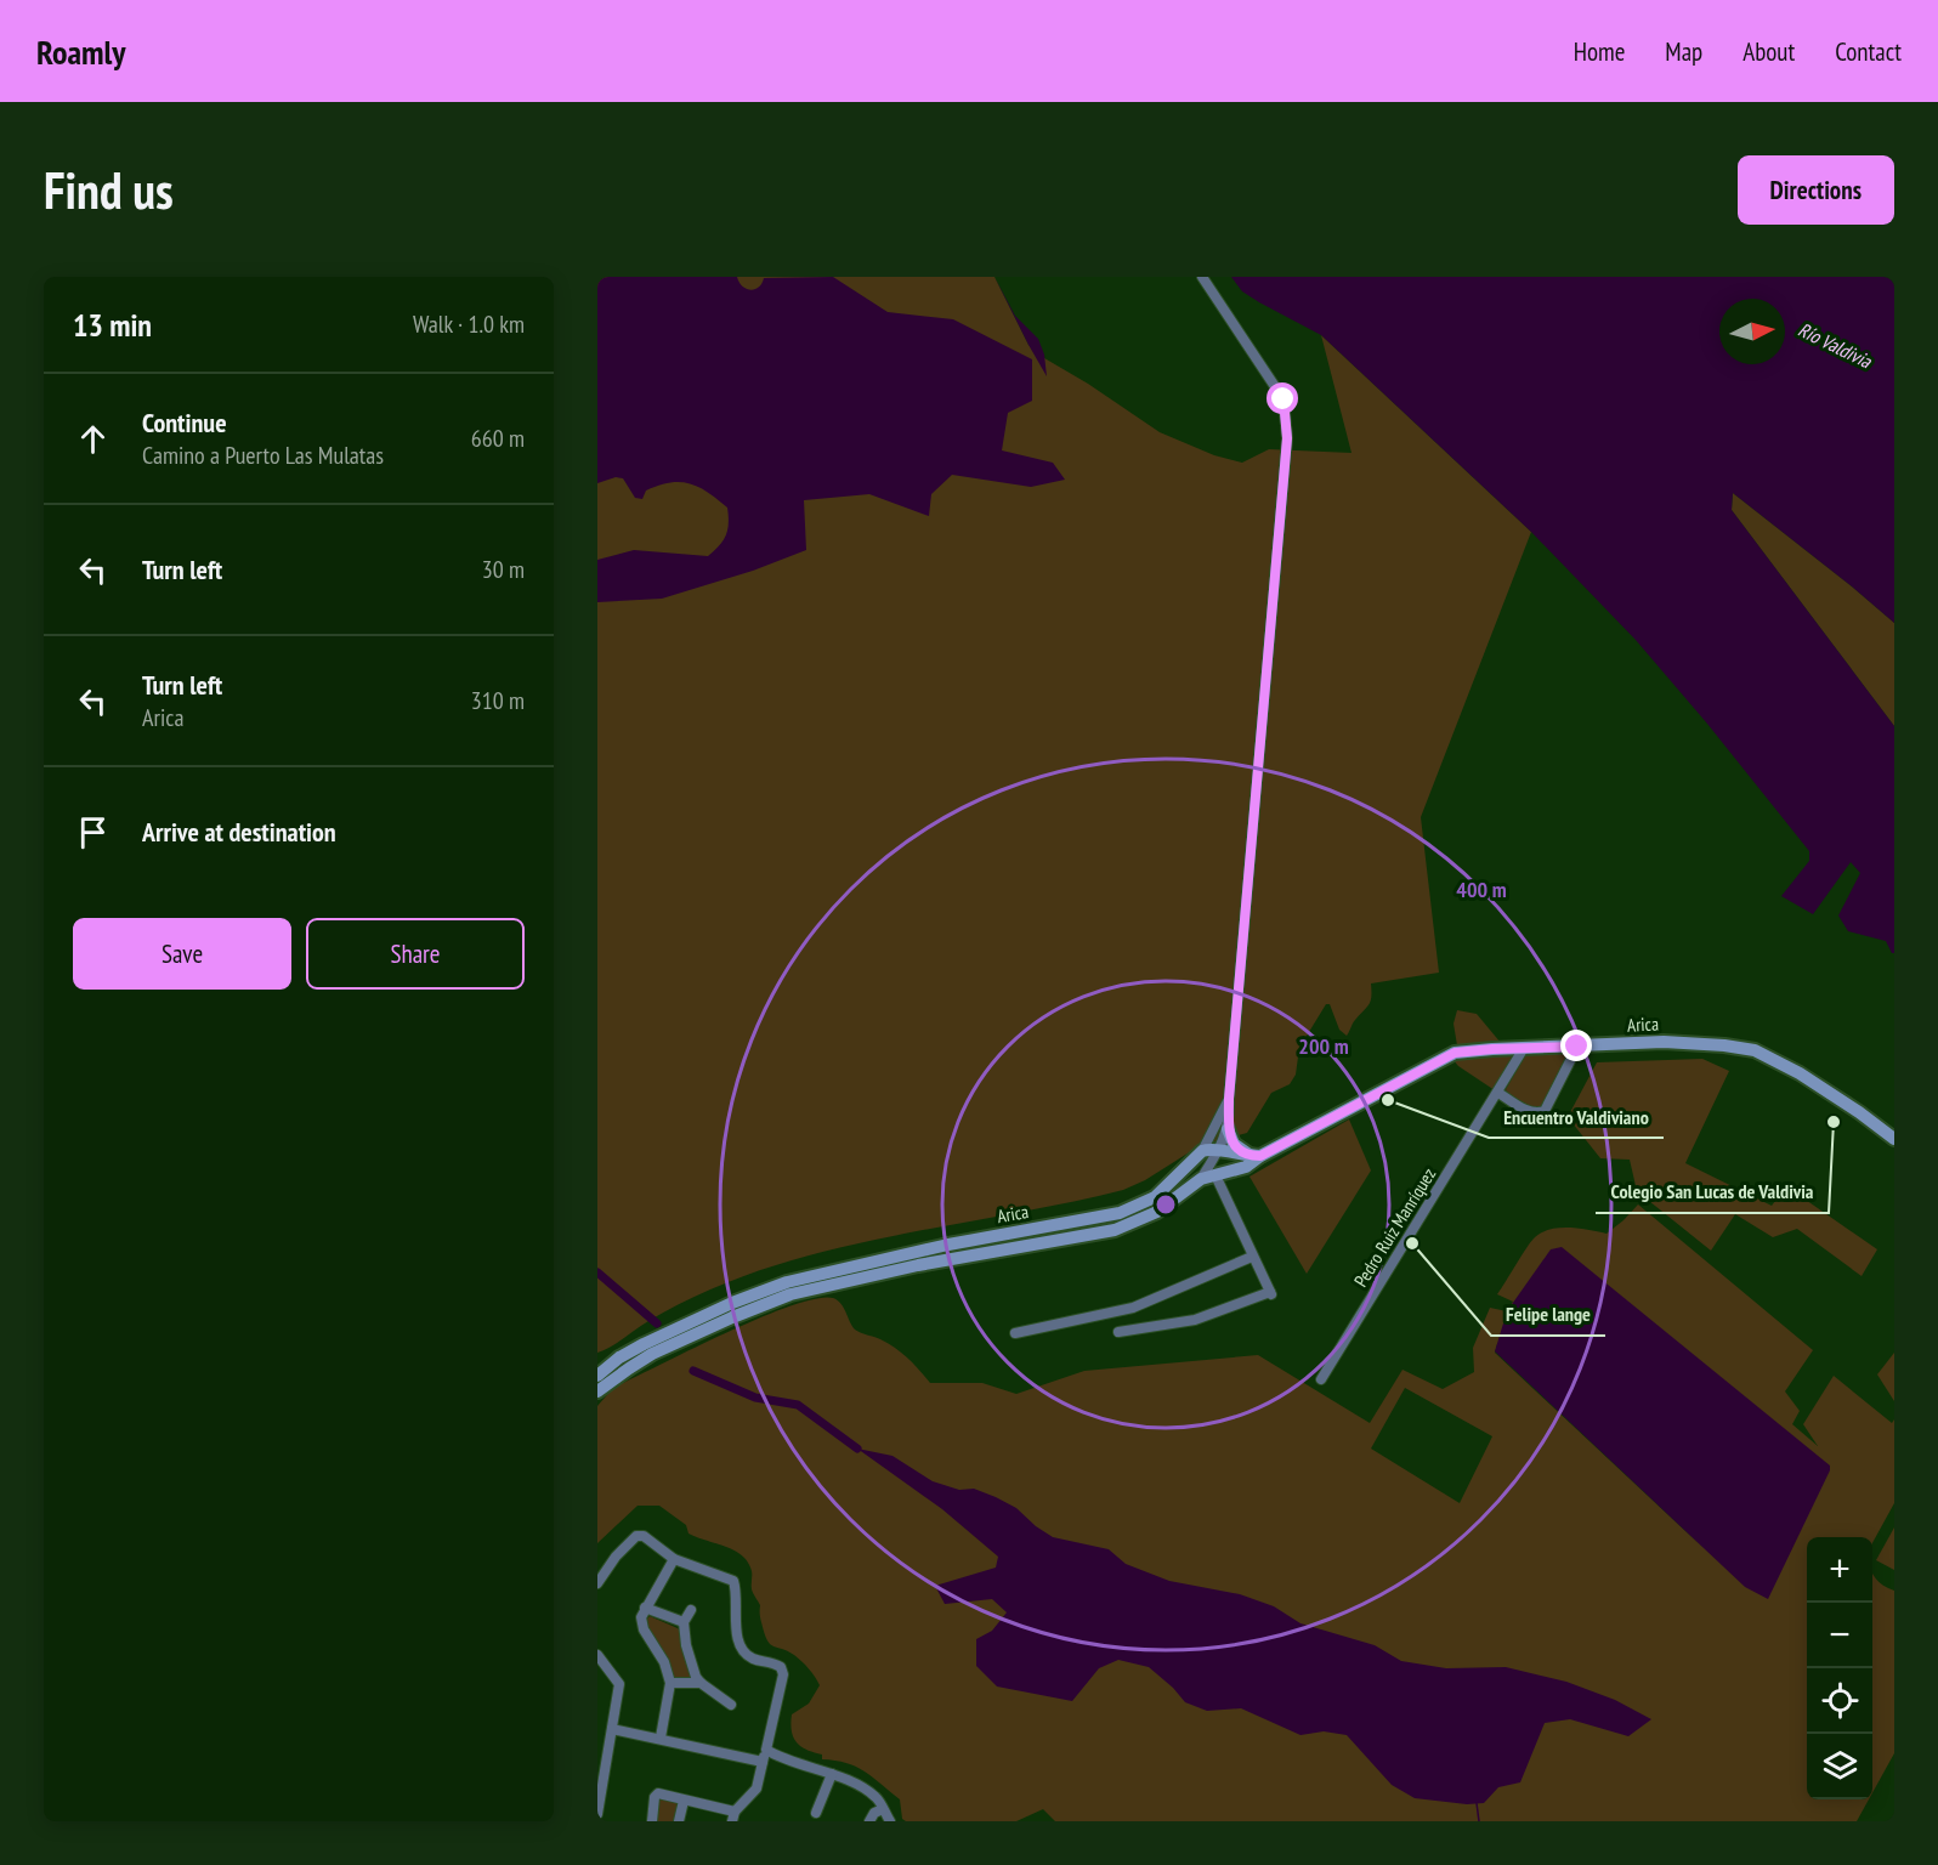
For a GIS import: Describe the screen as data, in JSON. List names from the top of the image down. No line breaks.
{"streets":{"main road":["Arica"],"street":["Pedro Ruiz Manríquez"]},"crossings":[["Arica","Pedro Ruiz Manríquez"]],"water":["Río Valdivia"],"places":["Encuentro Valdiviano","Colegio San Lucas de Valdivia","Felipe lange"],"north":"right","page":{"header":"Roamly","nav":["Home","Map","About","Contact"],"buttons":["Directions",["Save","Share"]],"title":"Find us","heading":["13 min","Walk · 1.0 km"],"list":[["Continue","Camino a Puerto Las Mulatas","660 m"],["Turn left","30 m"],["Turn left","Arica","310 m"],"Arrive at destination"],"map_buttons":["+","−"]},"rings":["400 m","200 m"]}
